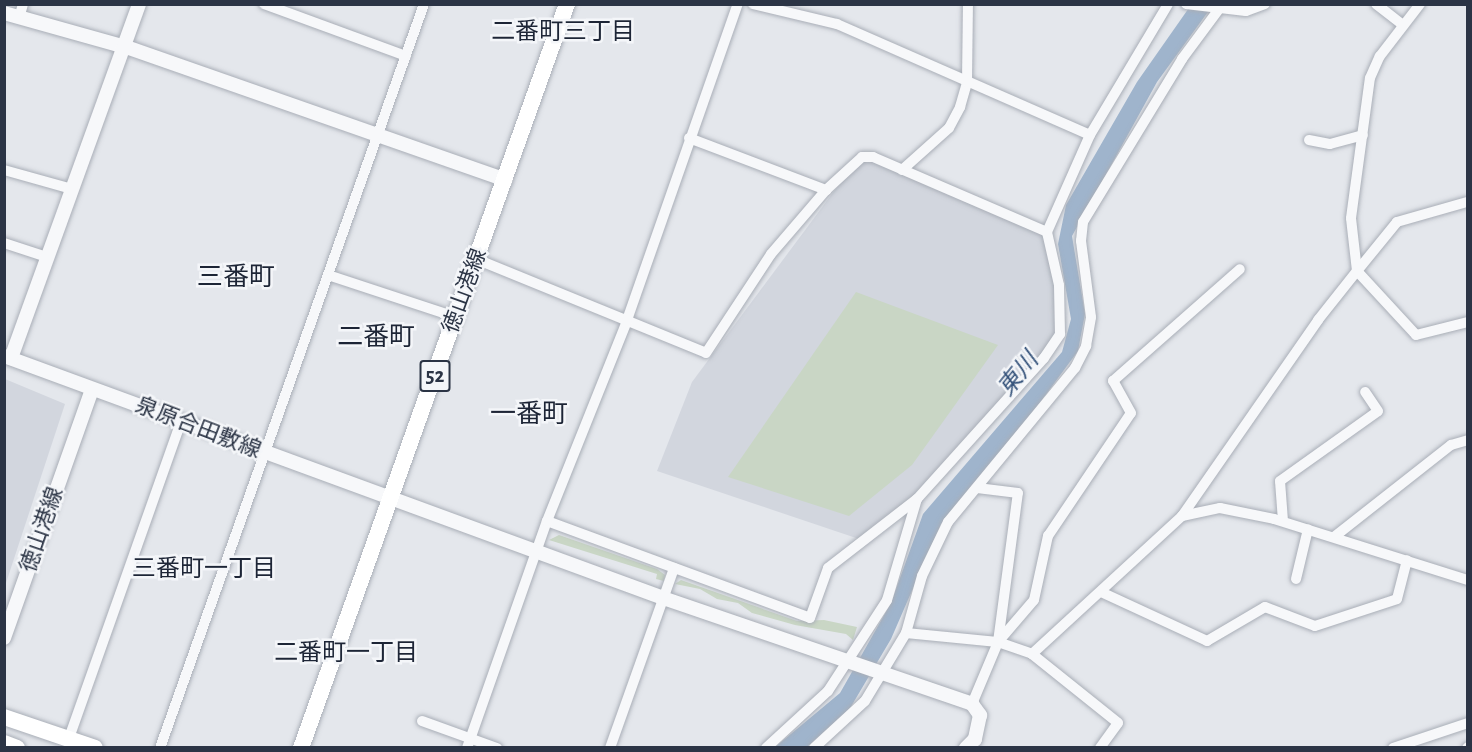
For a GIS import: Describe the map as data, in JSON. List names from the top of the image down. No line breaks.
{"streets":{"main road":["徳山港線","52"],"street":["泉原合田敷線"]},"crossings":[["徳山港線","泉原合田敷線"]],"districts":["二番町三丁目","三番町","二番町","一番町","三番町一丁目","二番町一丁目"],"water":["東川"]}
